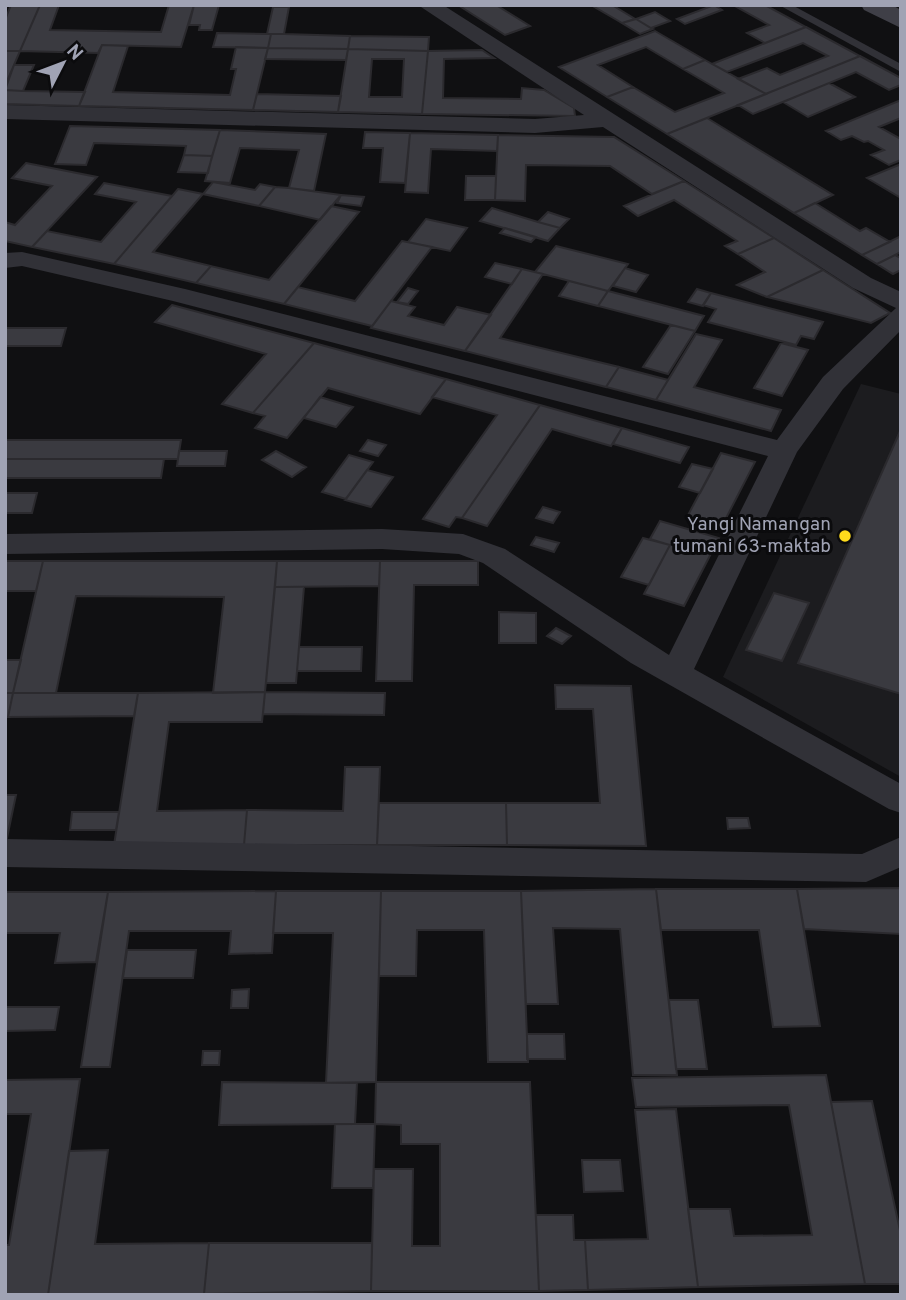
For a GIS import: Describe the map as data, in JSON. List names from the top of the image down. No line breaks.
{"places":["Yangi Namangan tumani 63-maktab"],"north":"top right"}
